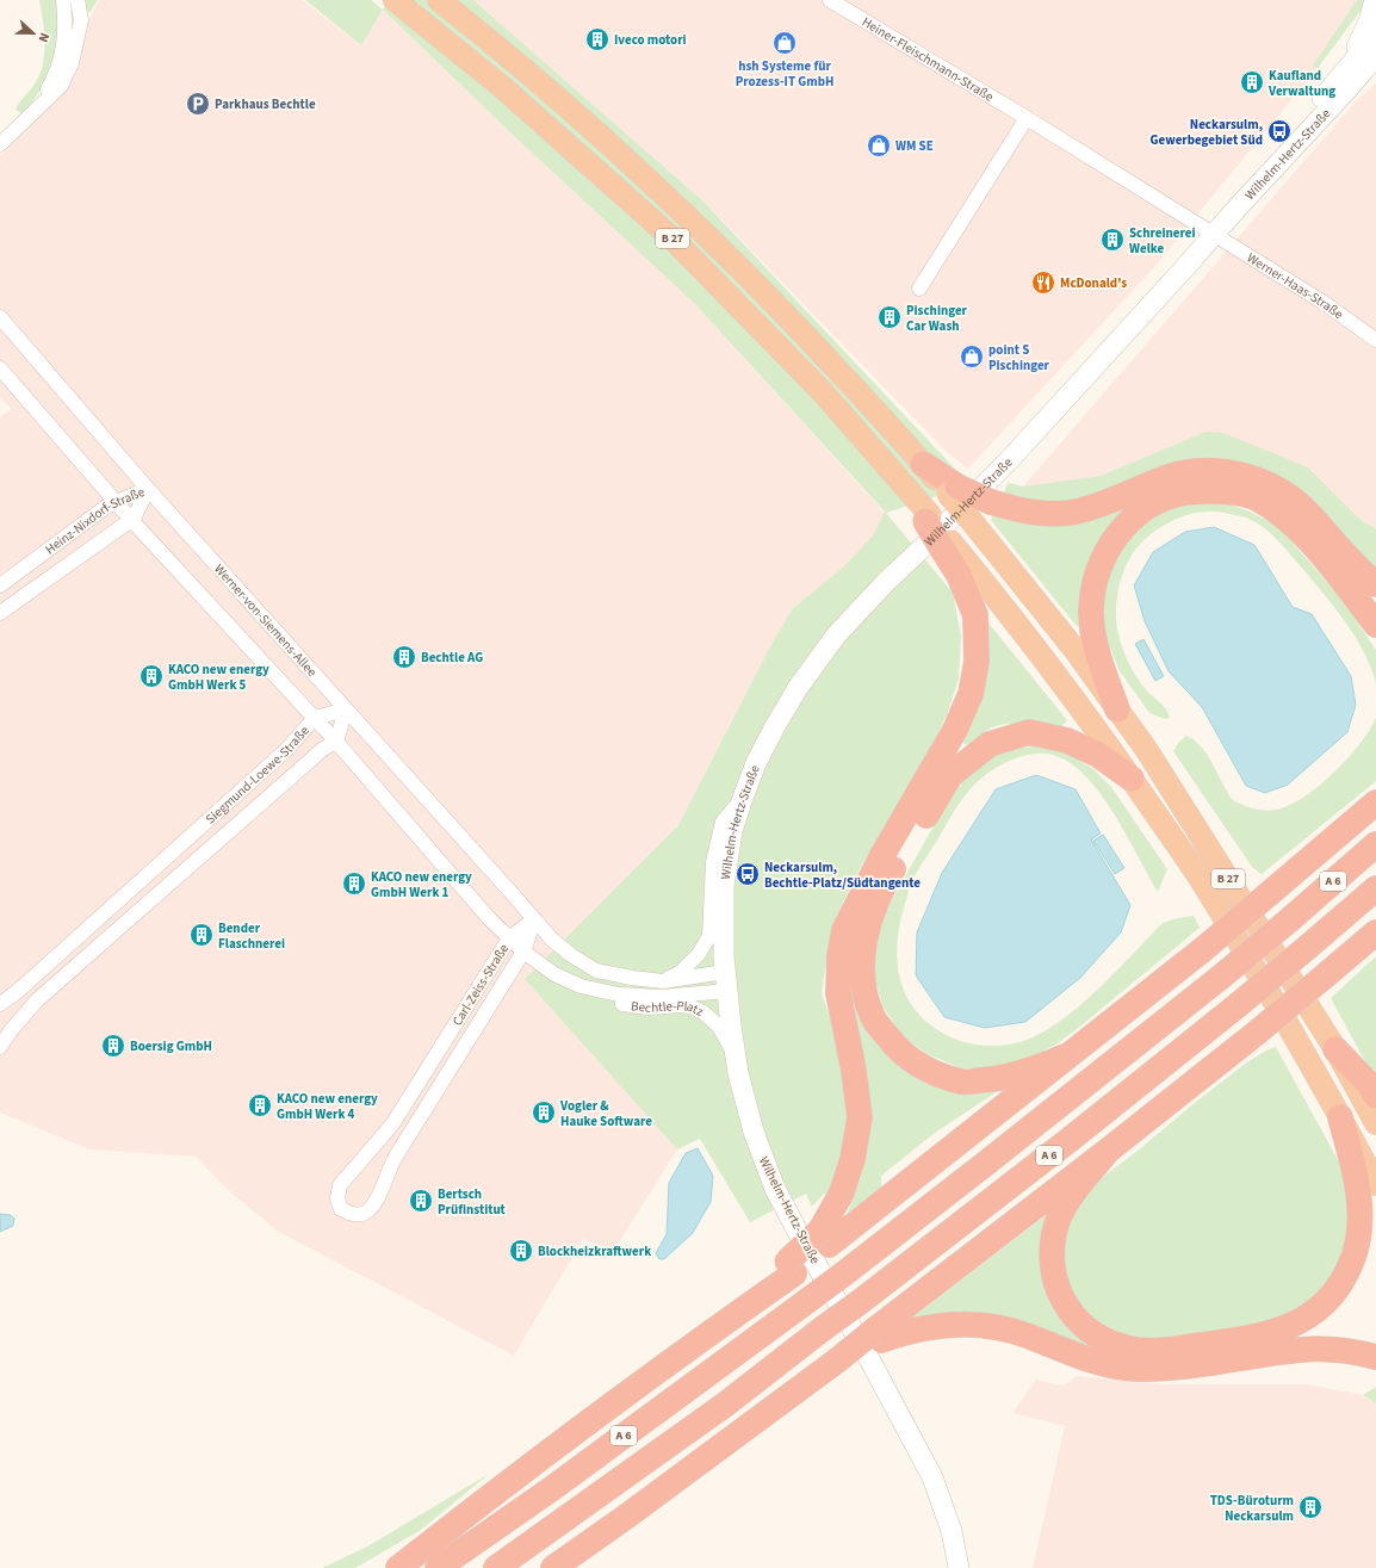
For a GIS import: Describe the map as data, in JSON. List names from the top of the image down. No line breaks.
{"streets":{"highway":["B 27","A 6"],"main road":["Wilhelm-Hertz-Straße"],"street":["Heiner-Fleischmann-Straße","Werner-Haas-Straße","Heinz-Nixdorf-Straße","Werner-von-Siemens-Allee","Siegmund-Loewe-Straße","Carl-Zeiss-Straße","Bechtle-Platz"]},"crossings":[["Heiner-Fleischmann-Straße","Wilhelm-Hertz-Straße"],["Heiner-Fleischmann-Straße","Werner-Haas-Straße"],["Wilhelm-Hertz-Straße","Werner-Haas-Straße"],["Wilhelm-Hertz-Straße","Bechtle-Platz"],["Heinz-Nixdorf-Straße","Werner-von-Siemens-Allee"],["Werner-von-Siemens-Allee","Siegmund-Loewe-Straße"],["Werner-von-Siemens-Allee","Carl-Zeiss-Straße"],["Werner-von-Siemens-Allee","Bechtle-Platz"],["Carl-Zeiss-Straße","Bechtle-Platz"]],"places":{"building":["Iveco motori","Kaufland Verwaltung","Schreinerei Welke","Pischinger Car Wash","Bechtle AG","KACO new energy GmbH Werk 5","KACO new energy GmbH Werk 1","Bender Flaschnerei","Boersig GmbH","KACO new energy GmbH Werk 4","Vogler & Hauke Software","Bertsch Prüfinstitut","Blockheizkraftwerk","TDS-Büroturm Neckarsulm"],"shop":["hsh Systeme für Prozess-IT GmbH","WM SE","point S Pischinger"],"parking":["Parkhaus Bechtle"],"bus stop":["Neckarsulm, Gewerbegebiet Süd","Neckarsulm, Bechtle-Platz/Südtangente"],"restaurant":["McDonald's"]},"north":"right"}
